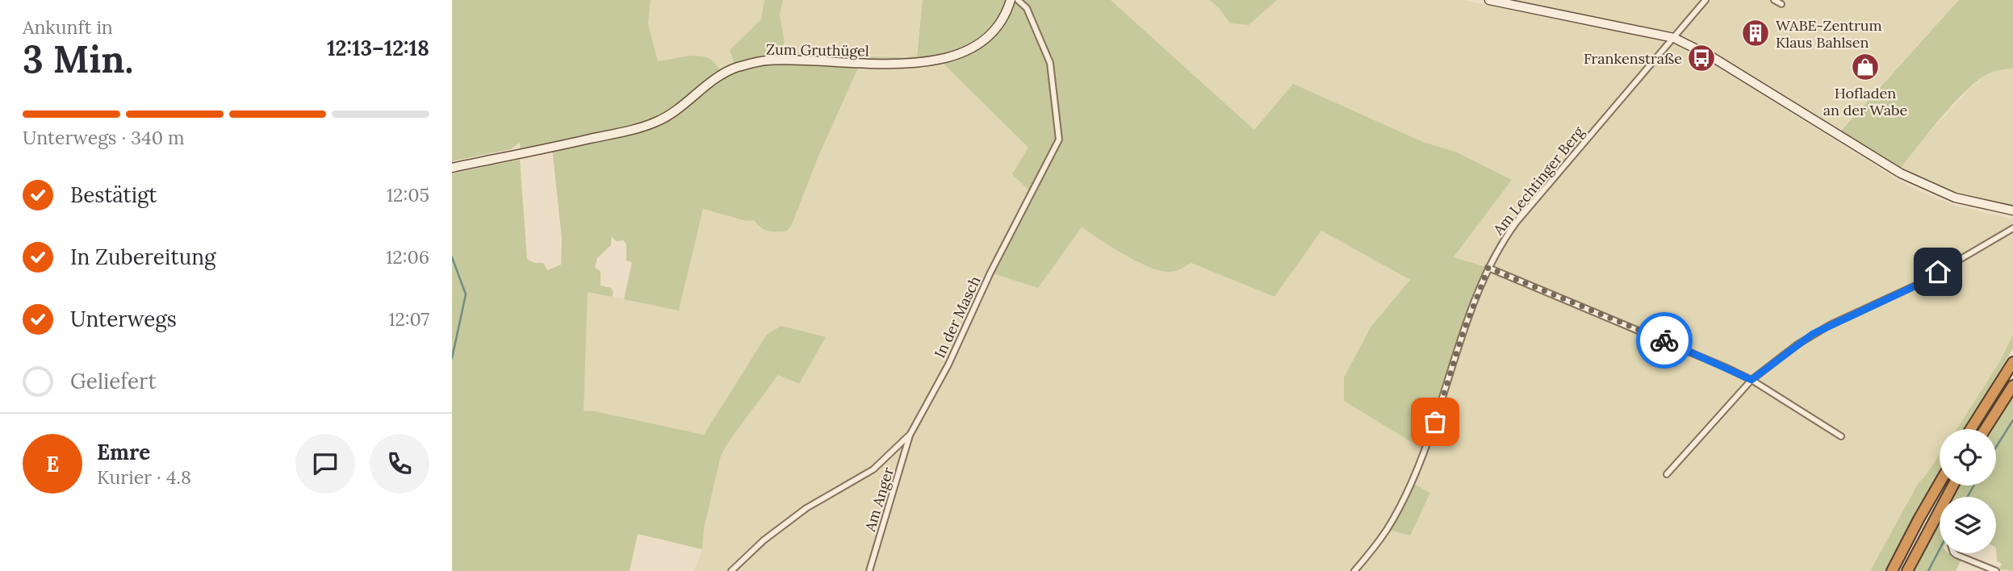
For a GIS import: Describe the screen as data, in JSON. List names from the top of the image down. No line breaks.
{"streets":{"street":["Zum Gruthügel","Am Lechtinger Berg","In der Masch","Am Anger"]},"crossings":[["In der Masch","Am Anger"]],"places":{"building":["WABE-Zentrum Klaus Bahlsen"],"bus stop":["Frankenstraße"],"shop":["Hofladen an der Wabe"]},"page":{"heading":["3 Min.","Ankunft in","12:13–12:18"],"panel":["Emre","Kurier · 4.8"],"bar":"Unterwegs · 340 m","list":[["Bestätigt","12:05"],["In Zubereitung","12:06"],["Unterwegs","12:07"],"Geliefert"],"round":"E"}}
